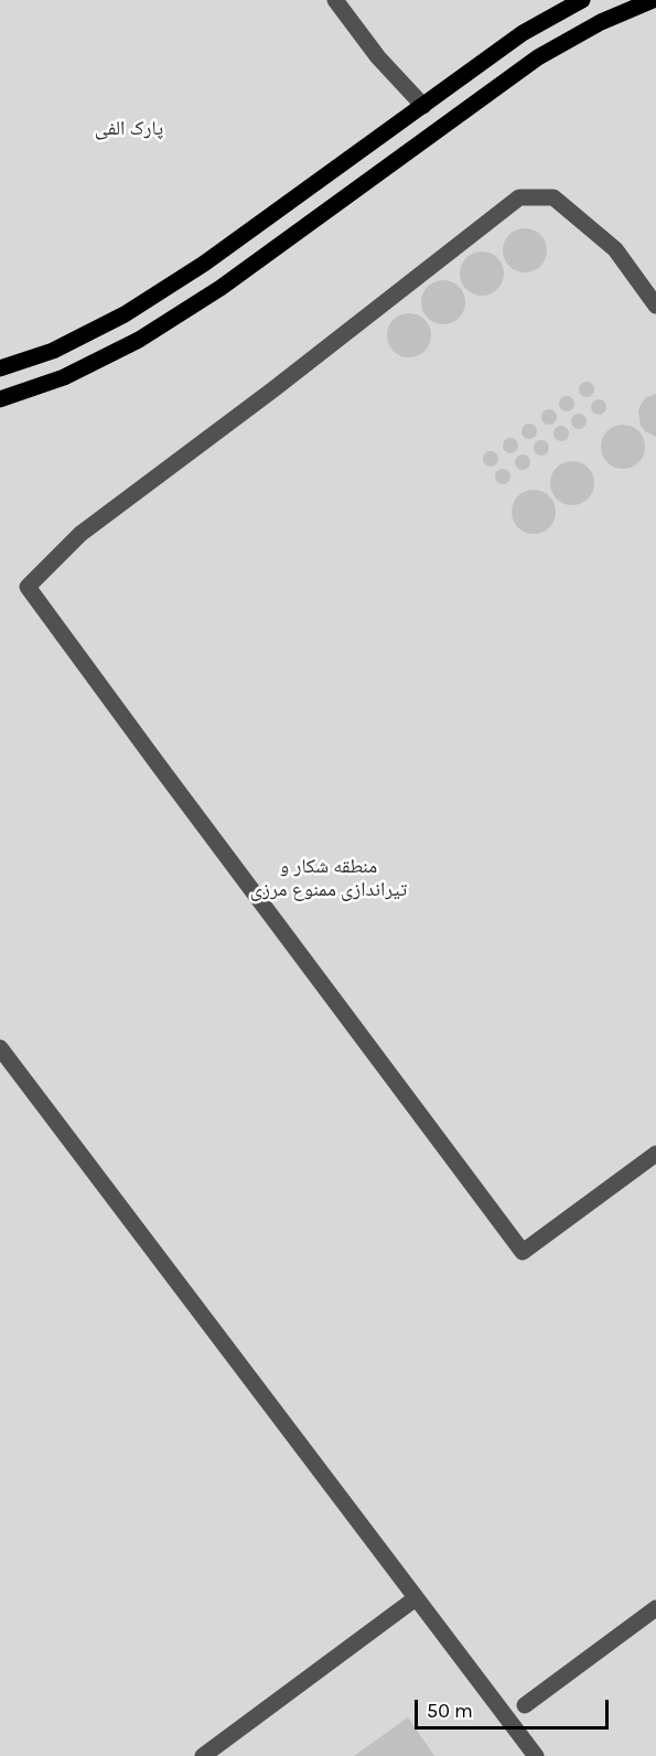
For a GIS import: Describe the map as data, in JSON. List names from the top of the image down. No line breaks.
{"parks":["پارک الفی","منطقه شکار و تیراندازی ممنوع مرزی"],"scale_bar":"50 m"}
